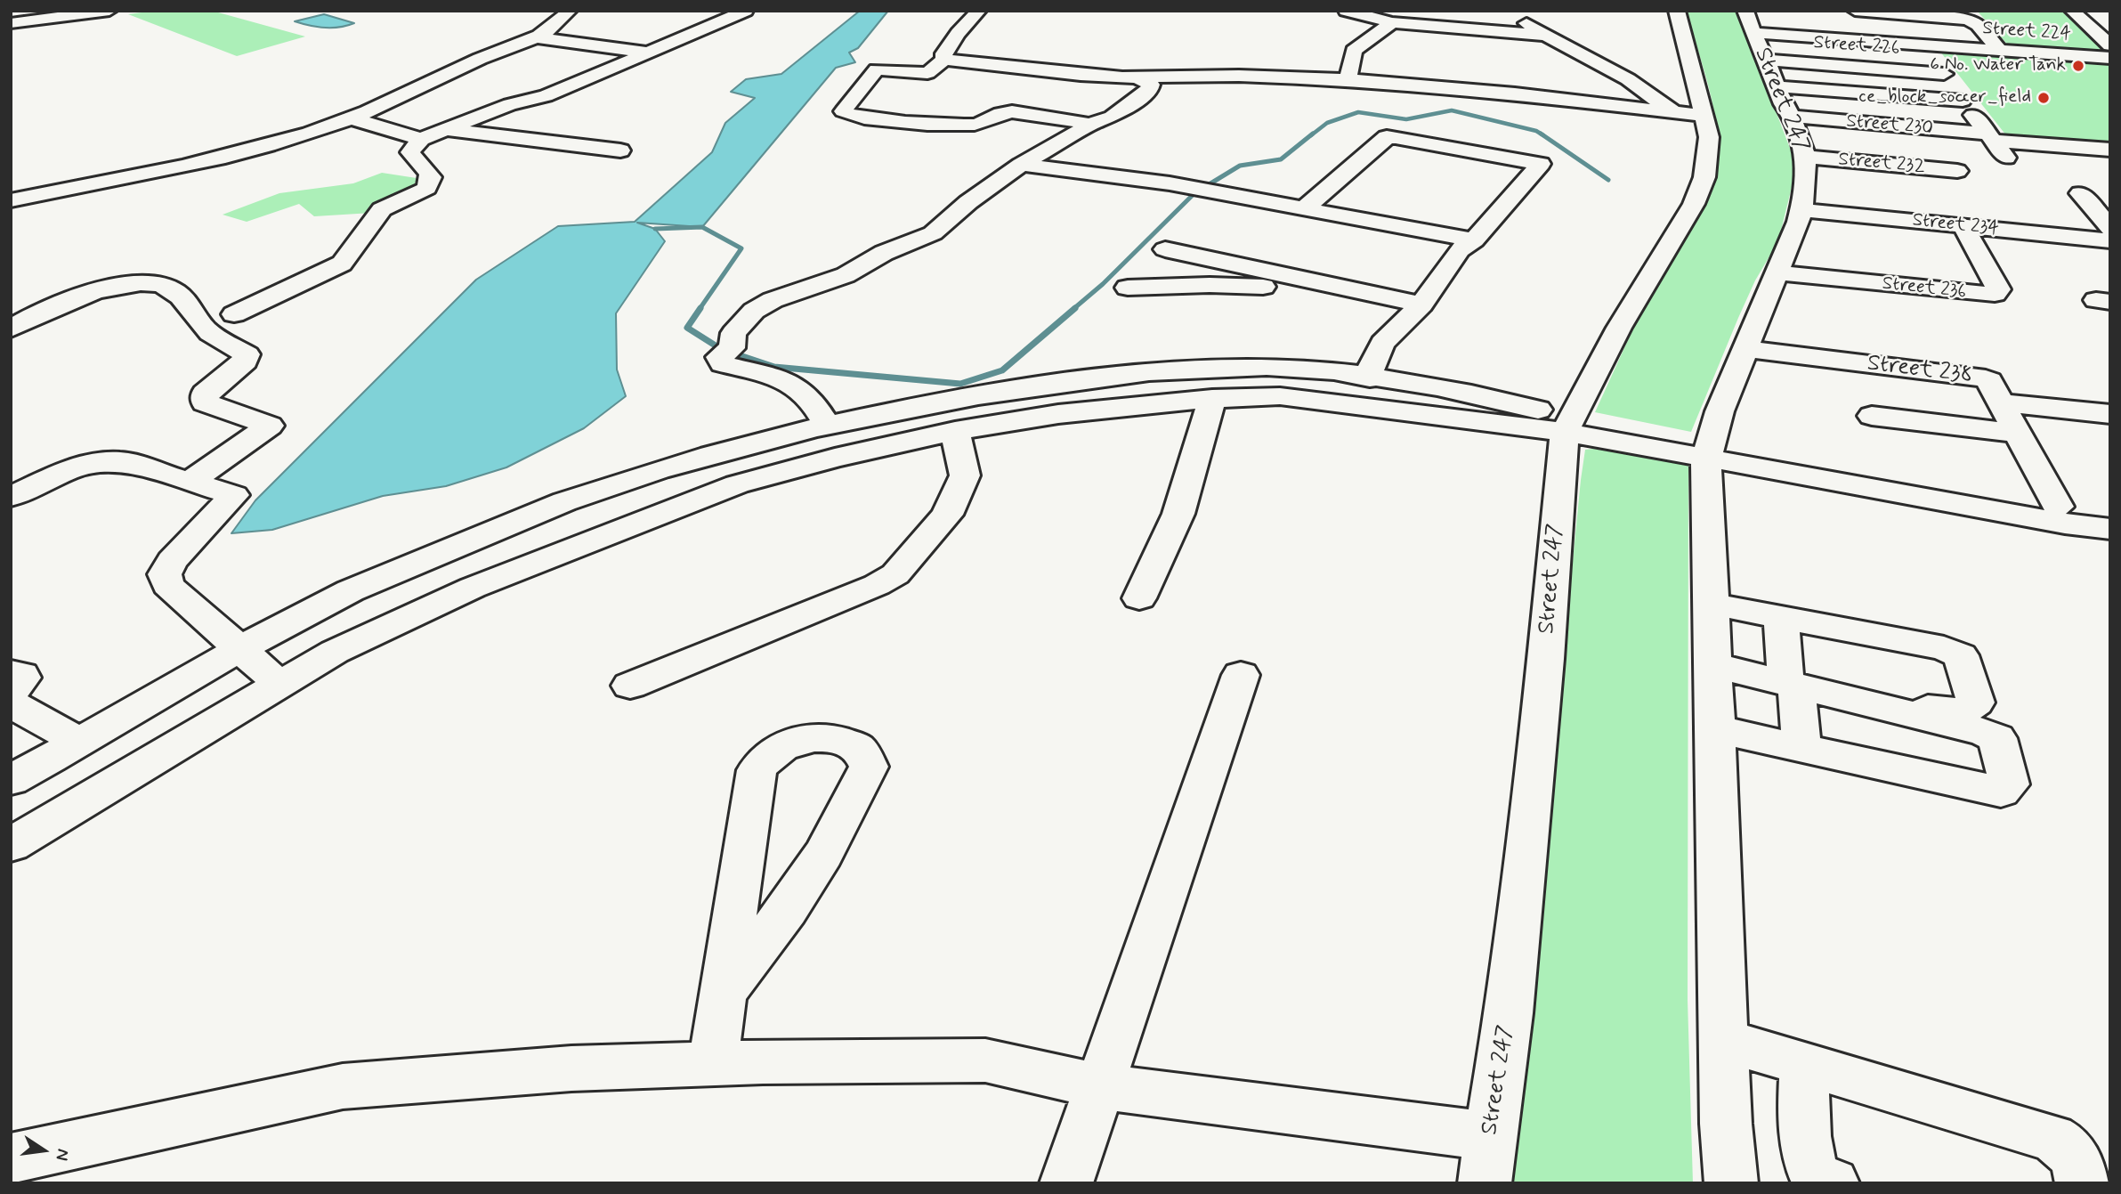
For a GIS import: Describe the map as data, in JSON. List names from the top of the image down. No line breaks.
{"streets":{"street":["Street 224","Street 226","Street 247","Street 230","Street 232","Street 234","Street 236","Street 238"]},"crossings":[["Street 224","Street 226"],["Street 224","Street 247"],["Street 226","Street 247"],["Street 247","Street 230"],["Street 247","Street 232"],["Street 247","Street 234"],["Street 247","Street 236"],["Street 247","Street 238"],["Street 234","Street 236"]],"places":["6 No. Water Tank","ce_block_soccer_field"],"north":"right"}
